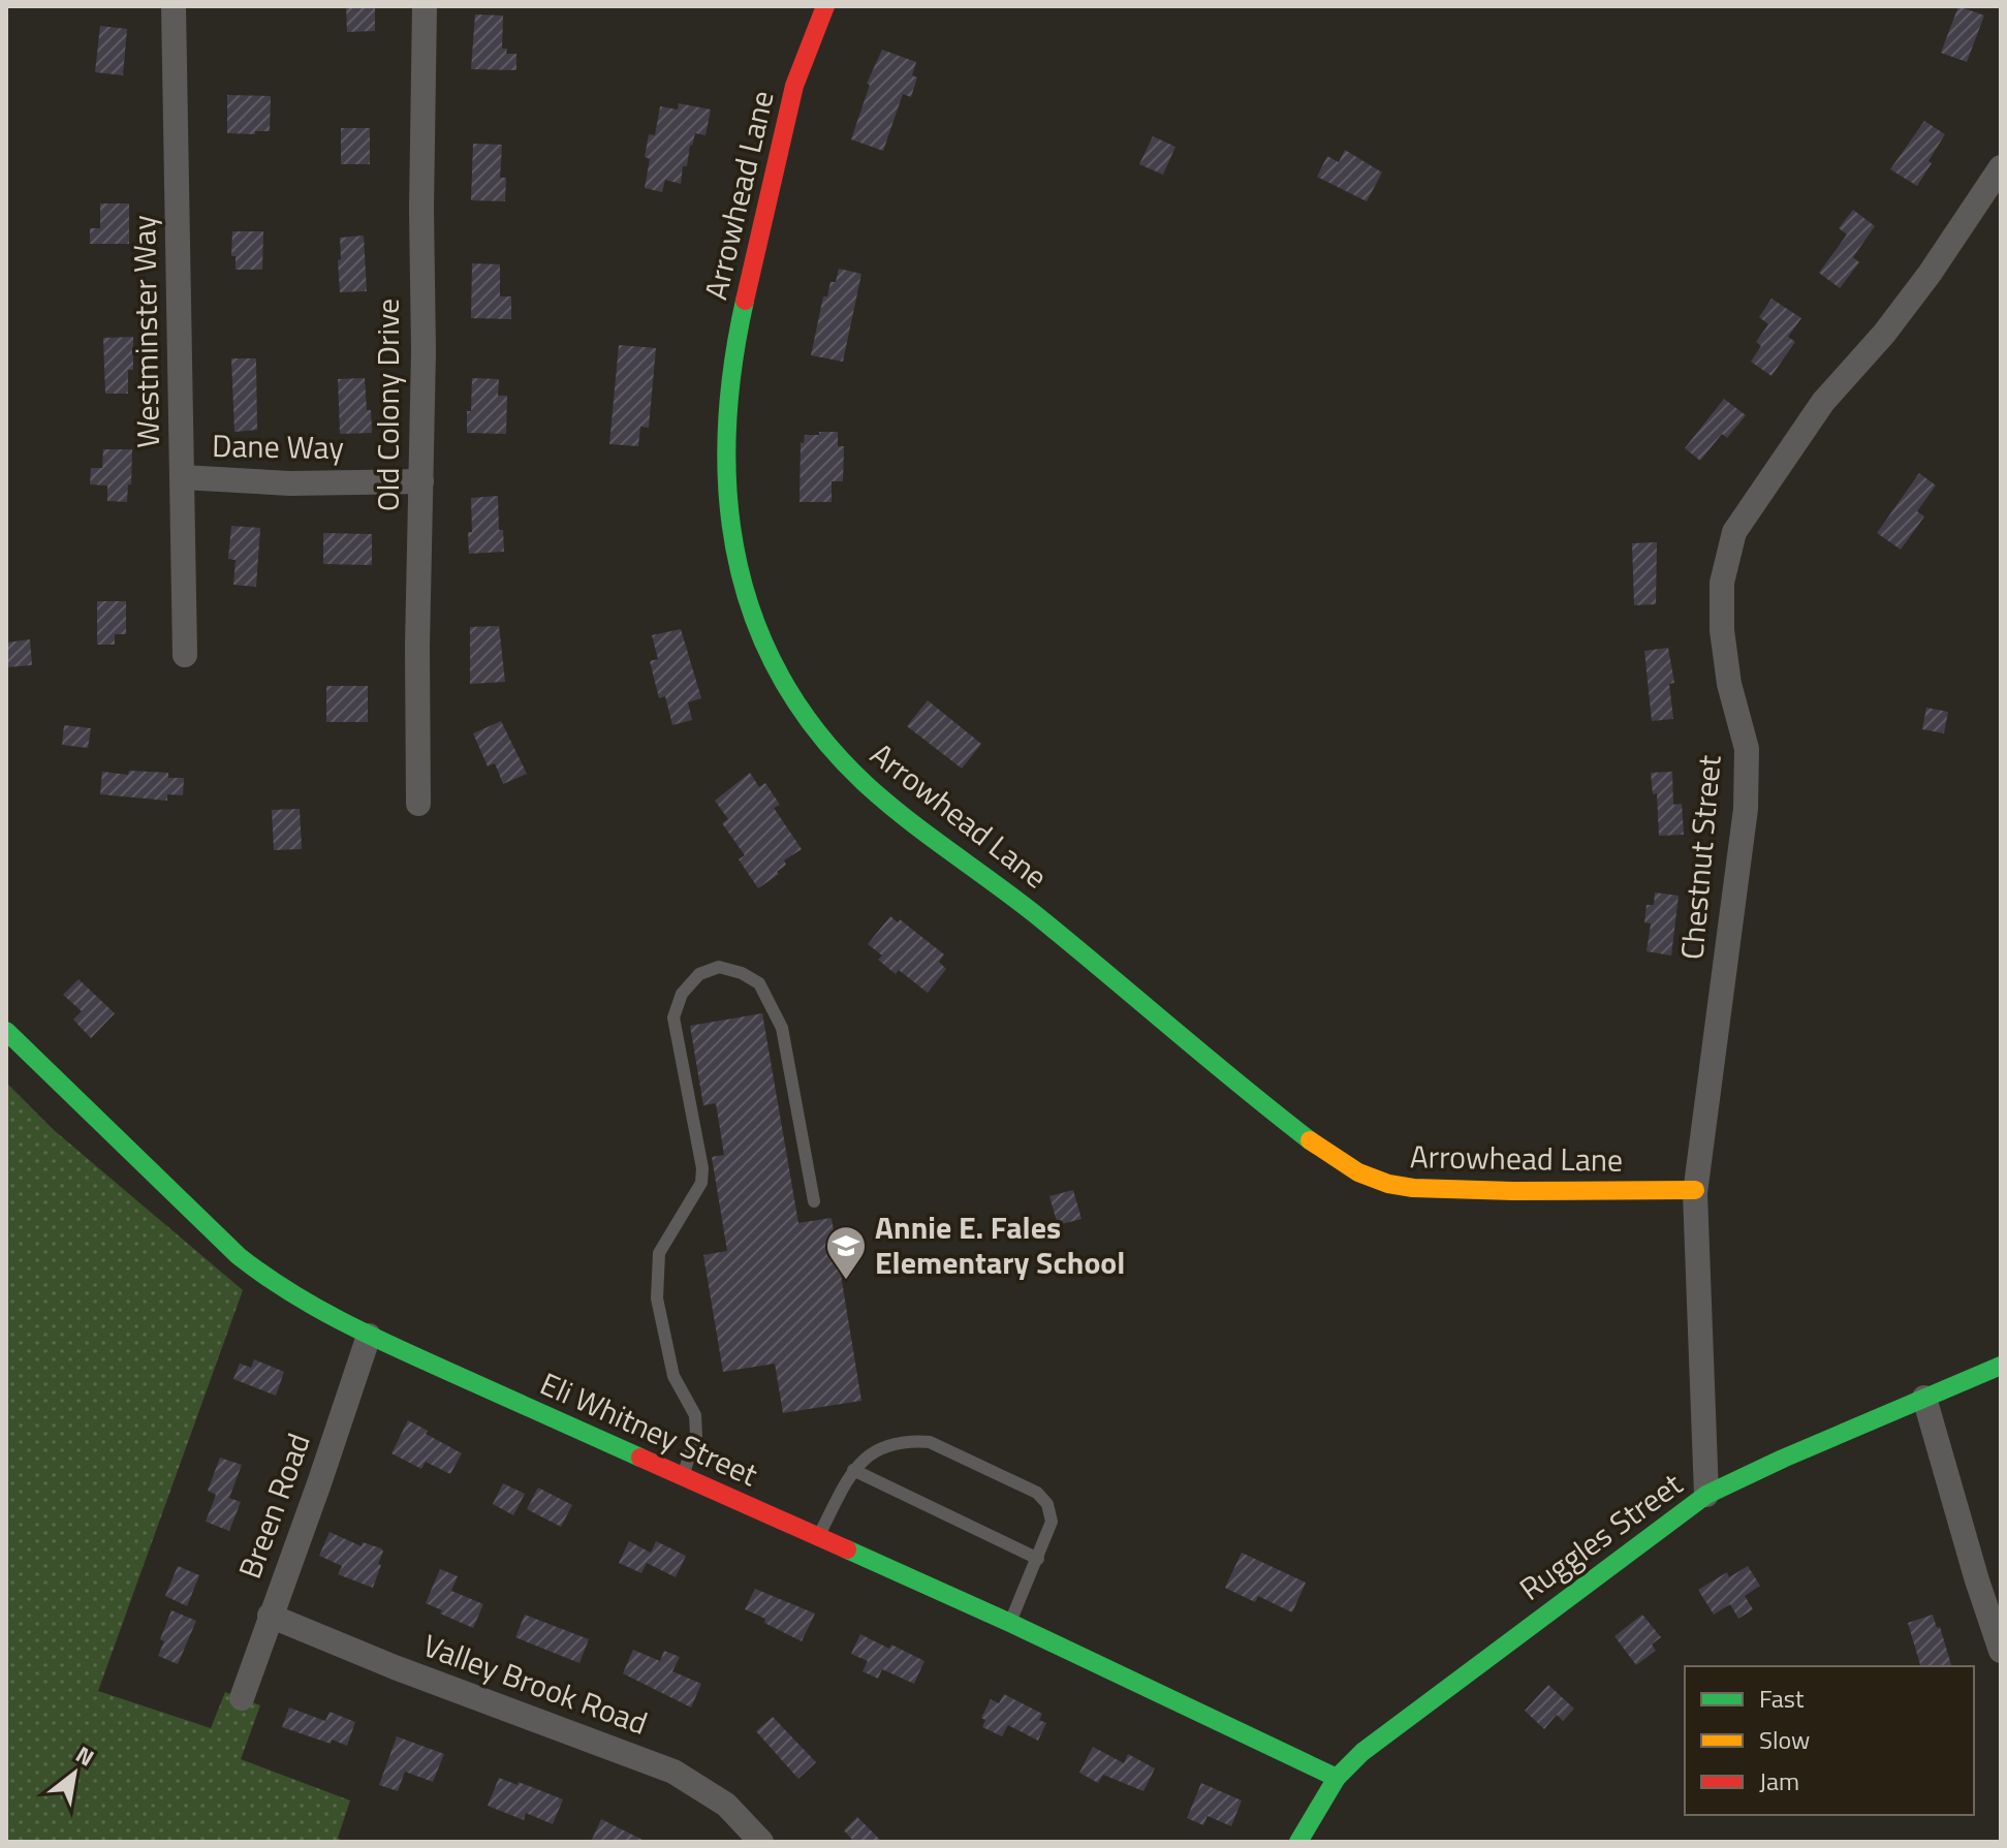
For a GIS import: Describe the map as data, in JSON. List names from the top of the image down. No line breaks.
{"streets":{"street":["Arrowhead Lane","Westminster Way","Old Colony Drive","Dane Way","Chestnut Street","Eli Whitney Street","Breen Road","Ruggles Street","Valley Brook Road"]},"crossings":[["Arrowhead Lane","Chestnut Street"],["Westminster Way","Dane Way"],["Old Colony Drive","Dane Way"],["Chestnut Street","Ruggles Street"],["Eli Whitney Street","Breen Road"],["Eli Whitney Street","Ruggles Street"],["Breen Road","Valley Brook Road"]],"places":{"school or university":["Annie E. Fales Elementary School"]},"legend":["Fast","Slow","Jam"],"north":"top right"}
